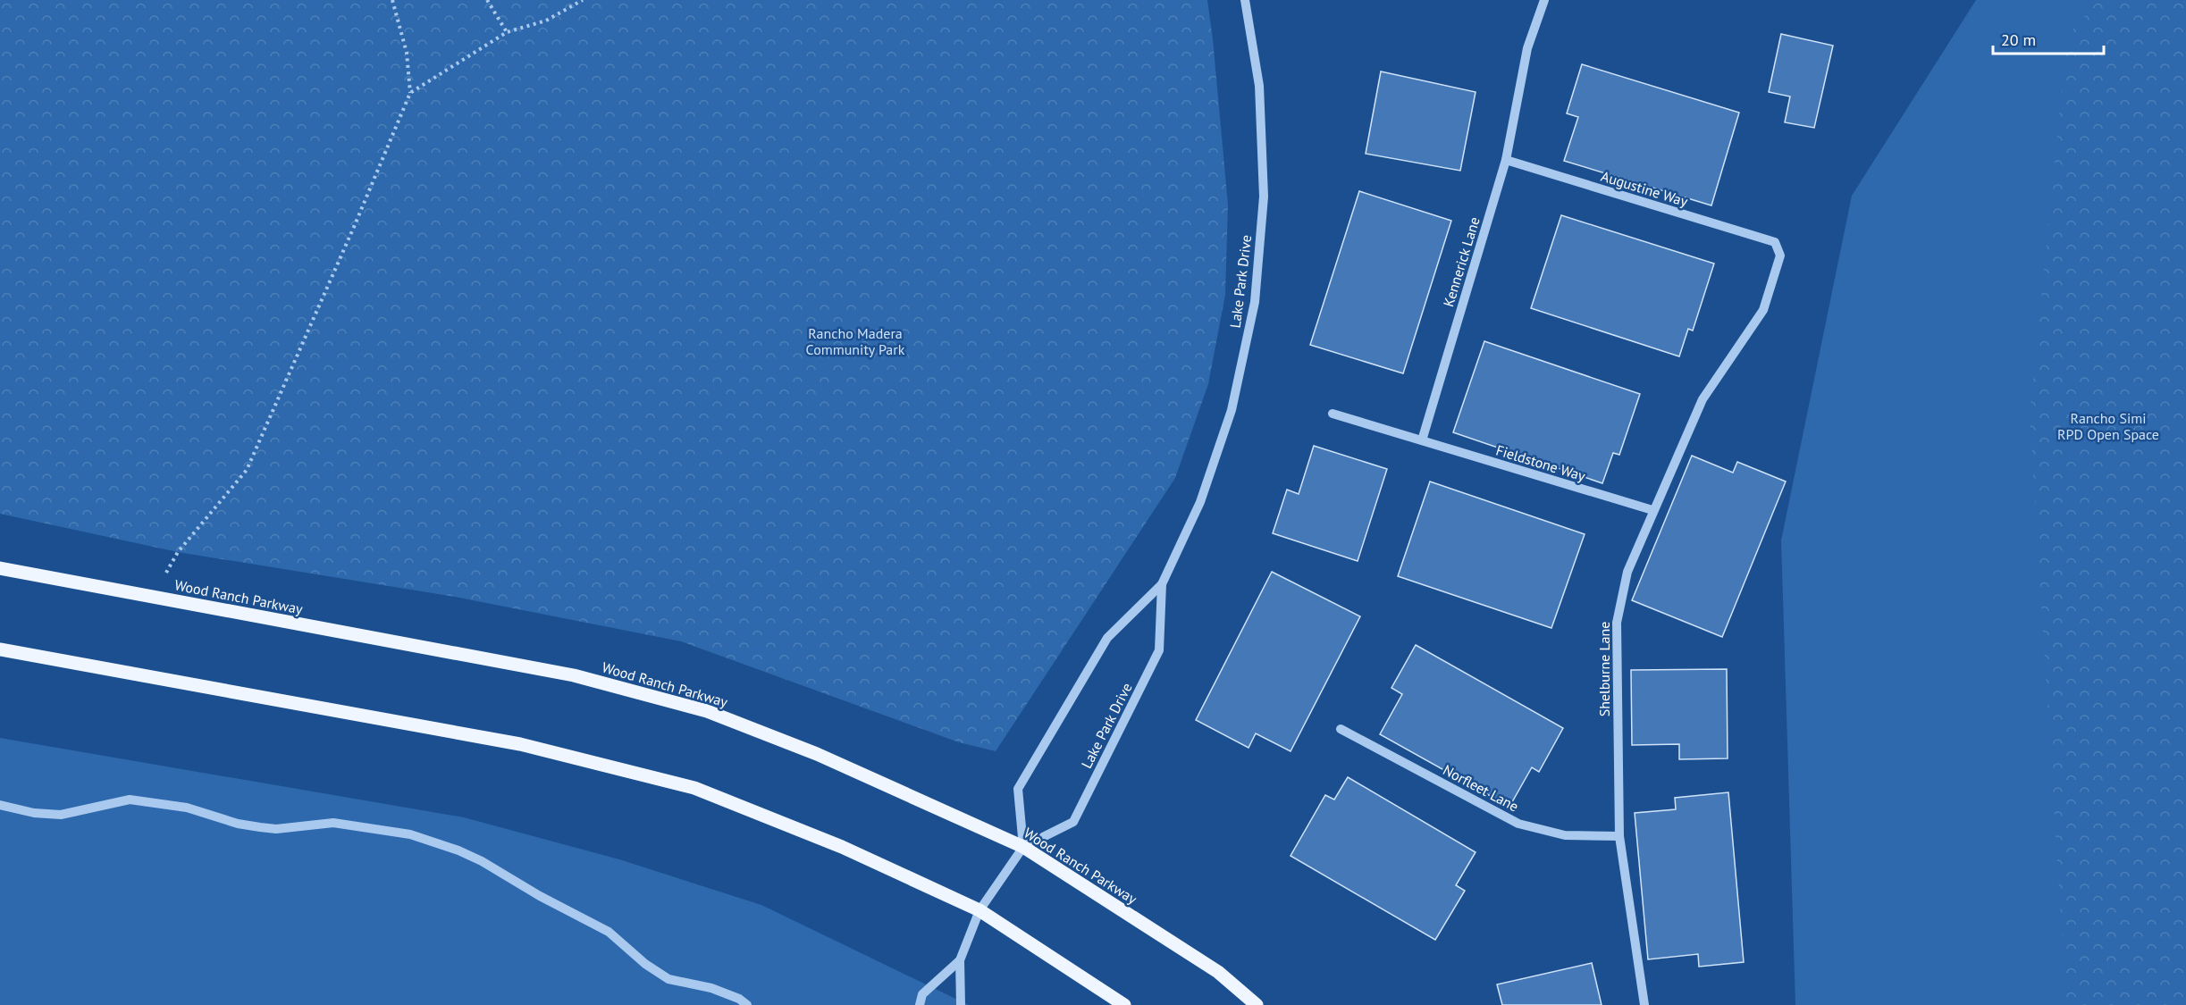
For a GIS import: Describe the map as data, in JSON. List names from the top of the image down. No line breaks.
{"streets":{"main road":["Wood Ranch Parkway"],"street":["Augustine Way","Kennerick Lane","Lake Park Drive","Fieldstone Way","Shelburne Lane","Norfleet Lane"]},"crossings":[["Augustine Way","Kennerick Lane"],["Augustine Way","Shelburne Lane"],["Kennerick Lane","Fieldstone Way"],["Lake Park Drive","Wood Ranch Parkway"],["Fieldstone Way","Shelburne Lane"],["Shelburne Lane","Norfleet Lane"]],"parks":["Rancho Madera Community Park","Rancho Simi RPD Open Space"],"scale_bar":"20 m"}
